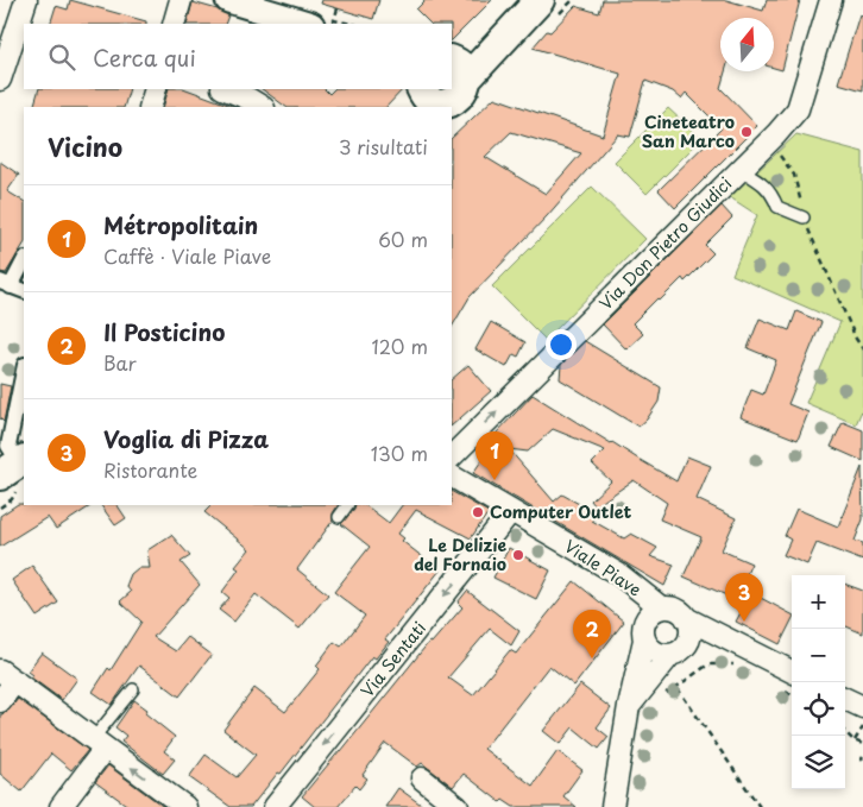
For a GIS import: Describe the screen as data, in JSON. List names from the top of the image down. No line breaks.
{"streets":{"street":["Via Don Pietro Giudici","Viale Piave","Via Sentati"]},"crossings":[["Viale Piave","Via Sentati"]],"one_way":["Via Don Pietro Giudici","Via Sentati"],"places":["Cineteatro San Marco","Computer Outlet","Le Delizie del Fornaio"],"north":"top","page":{"search":"Cerca qui","heading":["Vicino","3 risultati"],"list":[{"mark":"1","name":"Métropolitain","note":"Caffè · Viale Piave","value":"60 m"},{"mark":"2","name":"Il Posticino","note":"Bar","value":"120 m"},{"mark":"3","name":"Voglia di Pizza","note":"Ristorante","value":"130 m"}],"pins":["1","3","2"],"map_buttons":["+","−"]}}
